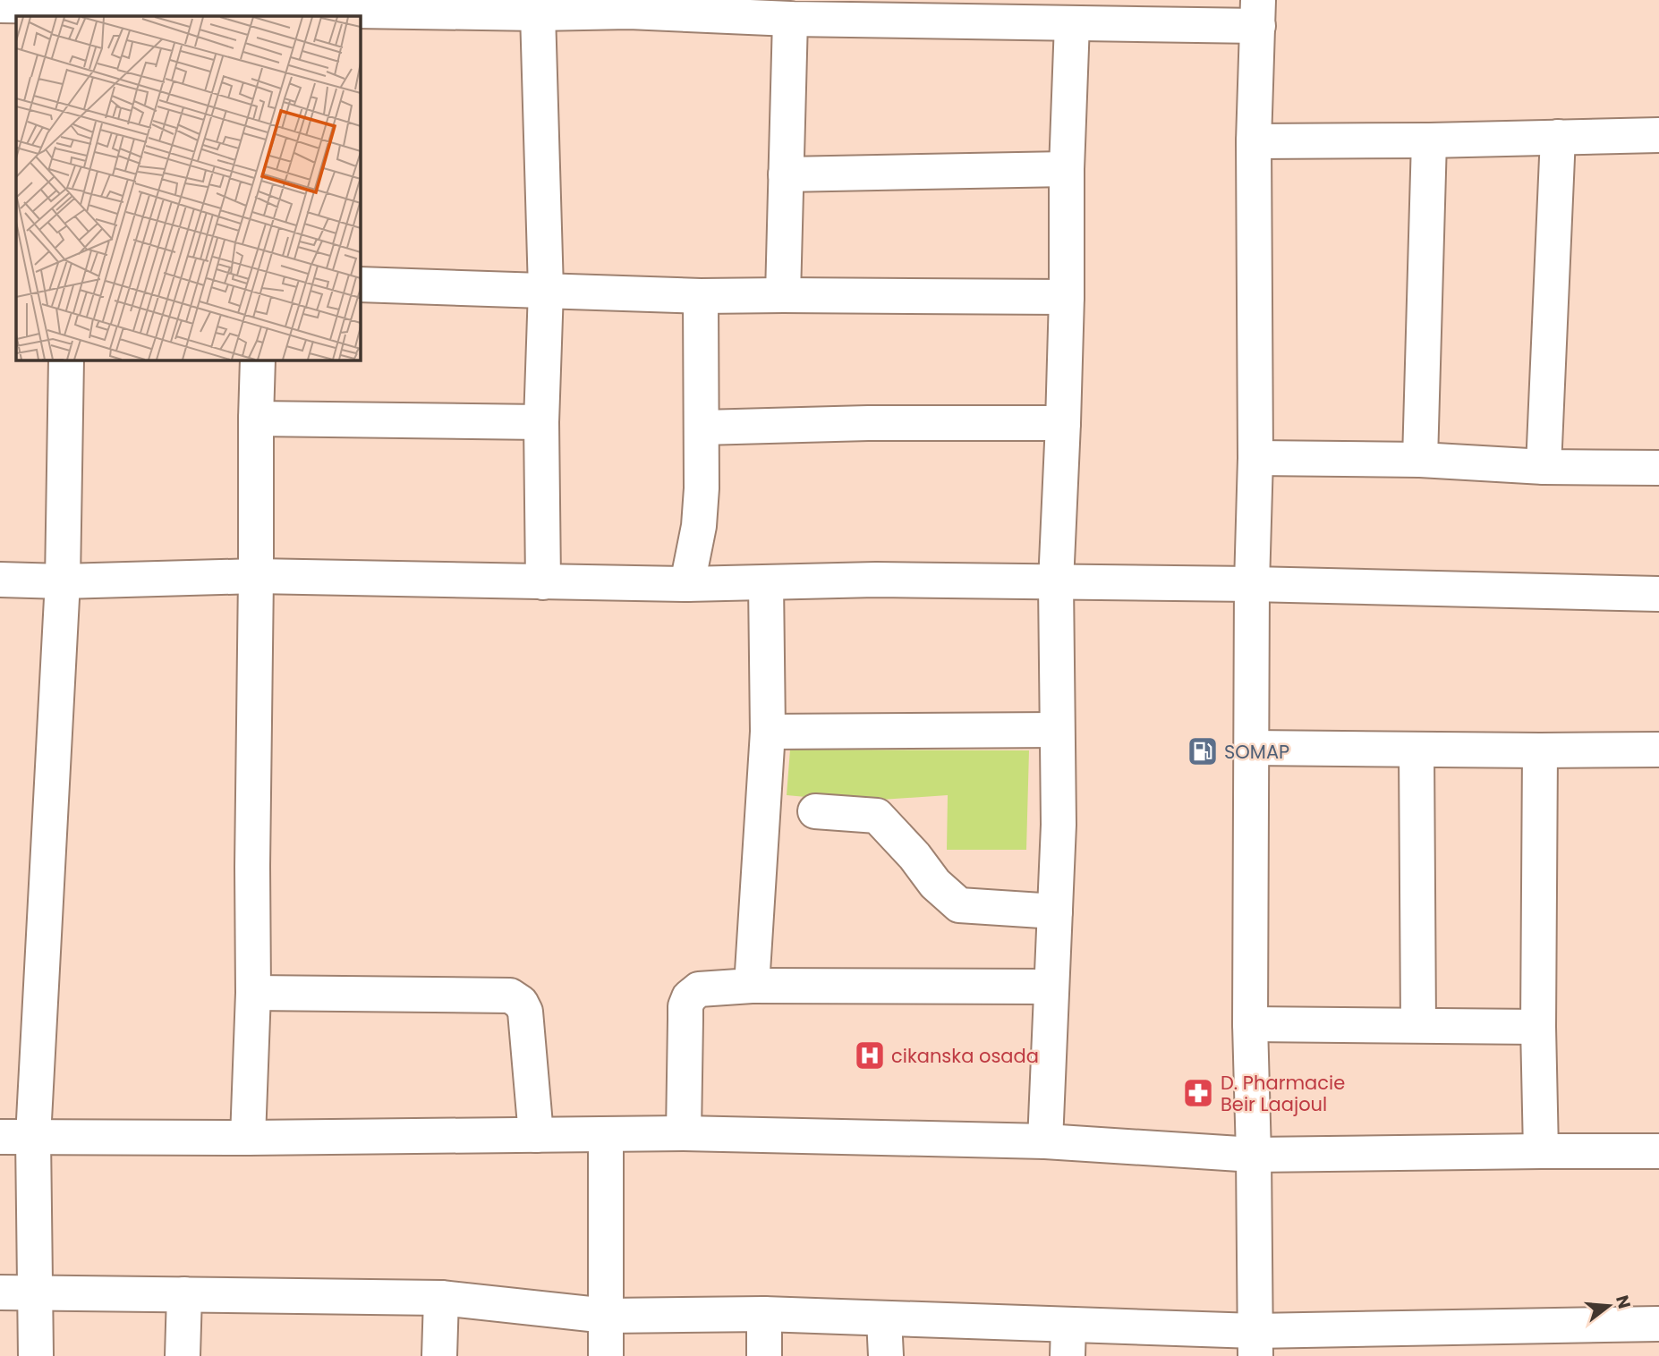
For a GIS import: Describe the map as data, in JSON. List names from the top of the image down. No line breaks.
{"places":{"fuel station":["SOMAP"],"hospital":["cikanska osada"],"pharmacy":["D. Pharmacie Beir Laajoul"]},"north":"right"}
